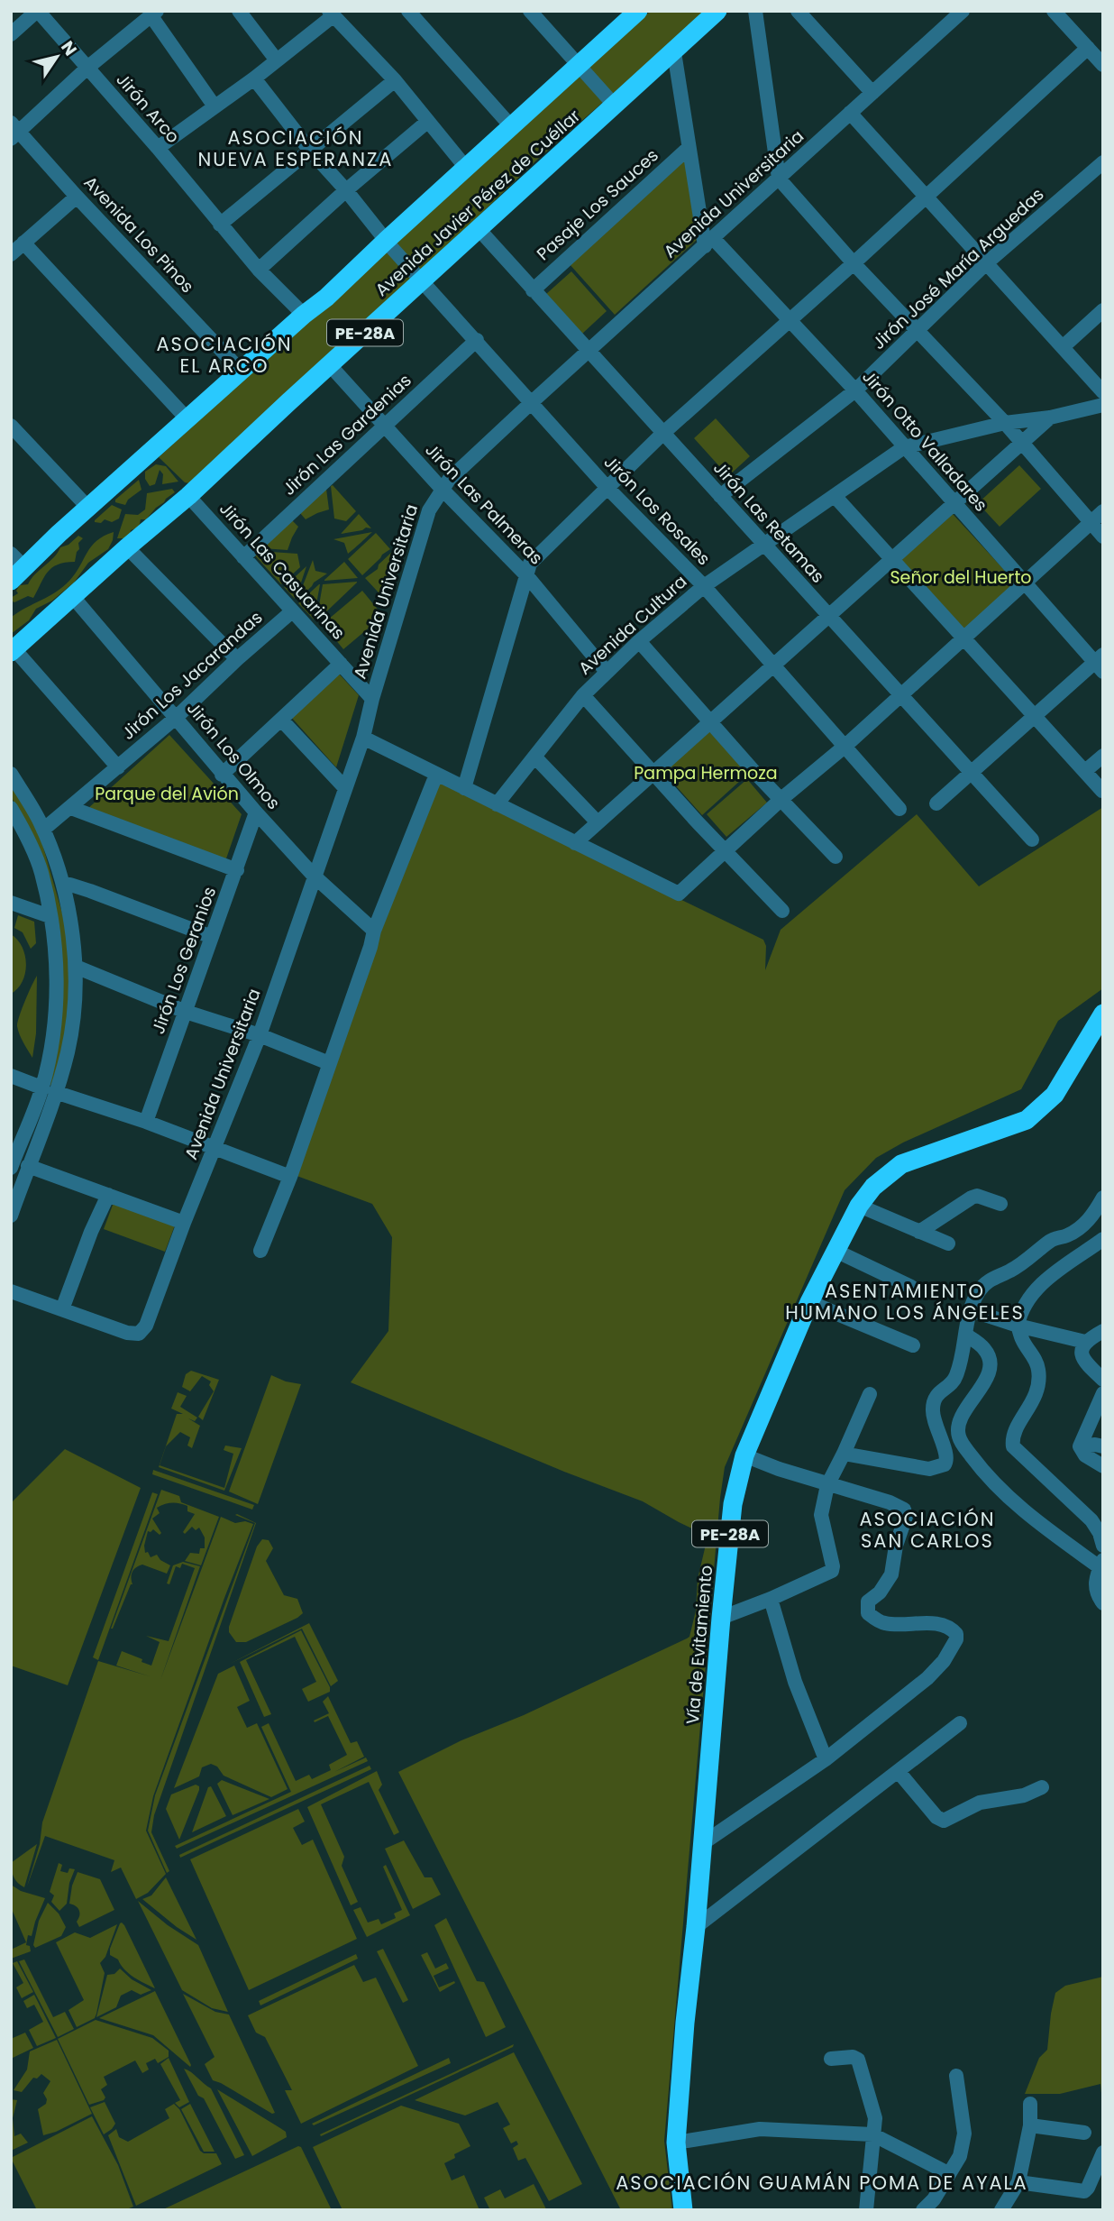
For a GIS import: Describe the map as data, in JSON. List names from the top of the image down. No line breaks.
{"streets":{"highway":["Avenida Javier Pérez de Cuéllar","PE-28A","Vía de Evitamiento"],"street":["Jirón Arco","Avenida Universitaria","Pasaje Los Sauces","Avenida Los Pinos","Jirón José María Arguedas","Jirón Las Gardenias","Jirón Otto Valladares","Jirón Las Palmeras","Jirón Los Rosales","Jirón Las Retamas","Jirón Las Casuarinas","Avenida Cultura","Jirón Los Jacarandas","Jirón Los Olmos","Jirón Los Geranios"]},"crossings":[["Jirón Arco","Avenida Javier Pérez de Cuéllar"],["Avenida Universitaria","Jirón Otto Valladares"],["Avenida Universitaria","Jirón Las Palmeras"],["Avenida Universitaria","Jirón Los Rosales"],["Avenida Universitaria","Jirón Las Retamas"],["Avenida Universitaria","Jirón Las Casuarinas"],["Avenida Universitaria","Jirón Los Olmos"],["Avenida Javier Pérez de Cuéllar","Avenida Los Pinos"],["Avenida Javier Pérez de Cuéllar","Jirón Las Palmeras"],["Avenida Javier Pérez de Cuéllar","Jirón Los Rosales"],["Avenida Javier Pérez de Cuéllar","Jirón Las Retamas"],["Avenida Javier Pérez de Cuéllar","Jirón Las Casuarinas"],["Avenida Javier Pérez de Cuéllar","Jirón Los Jacarandas"],["Avenida Javier Pérez de Cuéllar","Jirón Los Olmos"],["Pasaje Los Sauces","Jirón Las Retamas"],["Jirón José María Arguedas","Jirón Otto Valladares"],["Jirón José María Arguedas","Jirón Las Retamas"],["Jirón Las Gardenias","Jirón Las Palmeras"],["Jirón Las Gardenias","Jirón Los Rosales"],["Jirón Las Gardenias","Jirón Las Casuarinas"],["Jirón Otto Valladares","Avenida Cultura"],["Jirón Las Palmeras","Avenida Cultura"],["Jirón Los Rosales","Avenida Cultura"],["Jirón Las Retamas","Avenida Cultura"],["Jirón Las Casuarinas","Jirón Los Jacarandas"],["Jirón Los Jacarandas","Jirón Los Olmos"],["Jirón Los Olmos","Jirón Los Geranios"]],"districts":["ASOCIACIÓN NUEVA ESPERANZA","ASOCIACIÓN EL ARCO","ASENTAMIENTO HUMANO LOS ÁNGELES","ASOCIACIÓN SAN CARLOS","ASOCIACIÓN GUAMÁN POMA DE AYALA"],"parks":["Señor del Huerto","Pampa Hermoza","Parque del Avión"],"north":"top right"}
